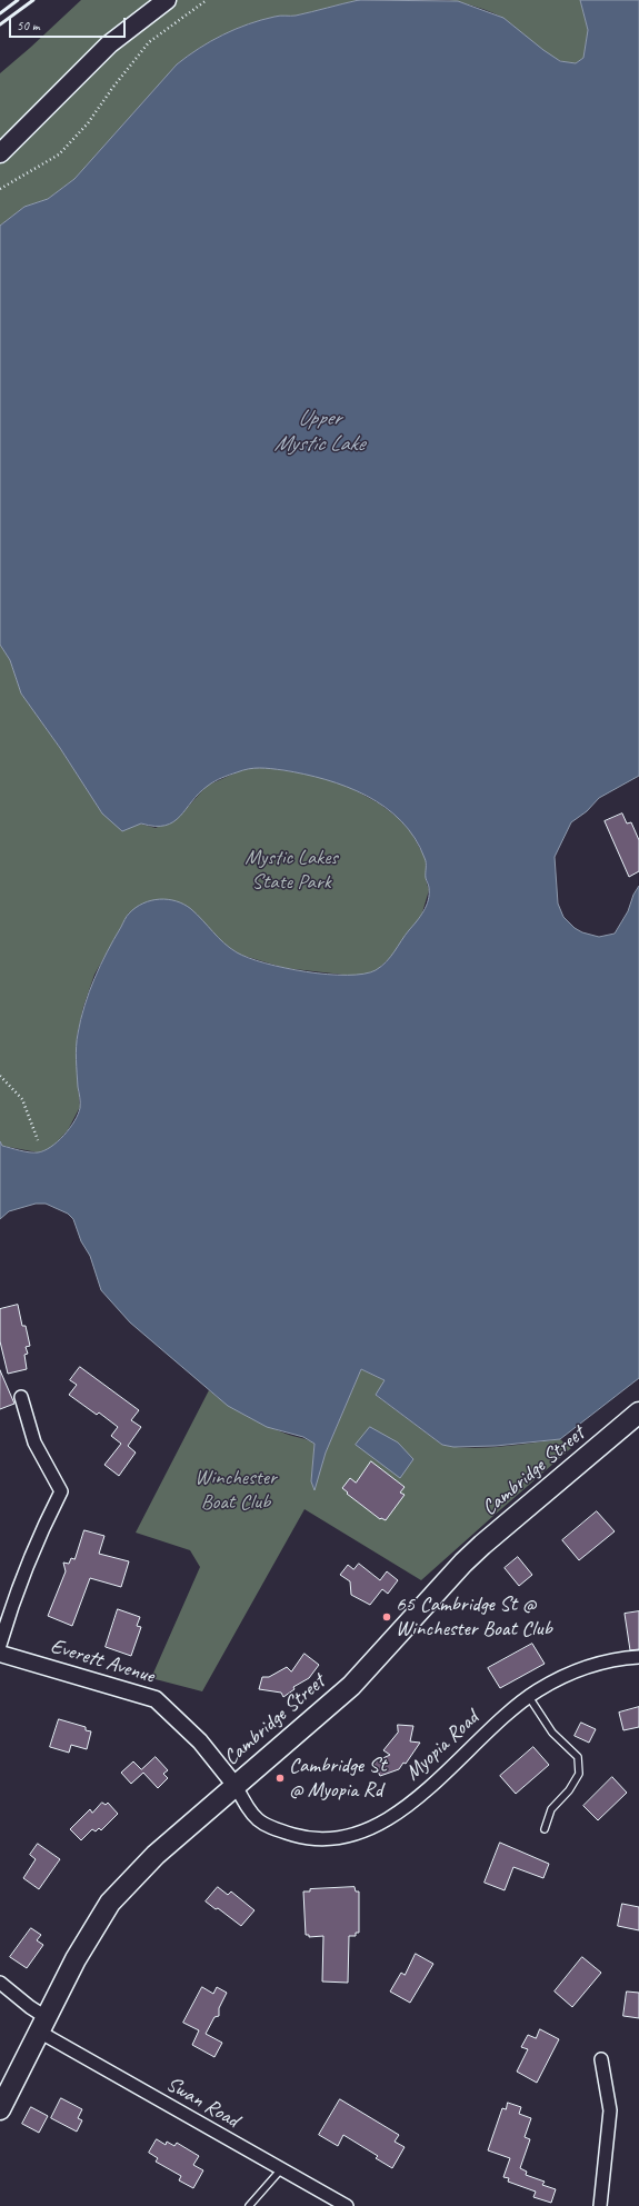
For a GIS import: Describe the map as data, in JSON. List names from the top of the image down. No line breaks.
{"streets":{"highway":["Cambridge Street"],"street":["Everett Avenue","Myopia Road","Swan Road"]},"crossings":[["Cambridge Street","Everett Avenue"],["Cambridge Street","Myopia Road"],["Cambridge Street","Swan Road"],["Everett Avenue","Myopia Road"]],"water":["Upper Mystic Lake"],"parks":["Mystic Lakes State Park","Winchester Boat Club"],"places":["65 Cambridge St @ Winchester Boat Club","Cambridge St @ Myopia Rd"],"scale_bar":"50 m"}
